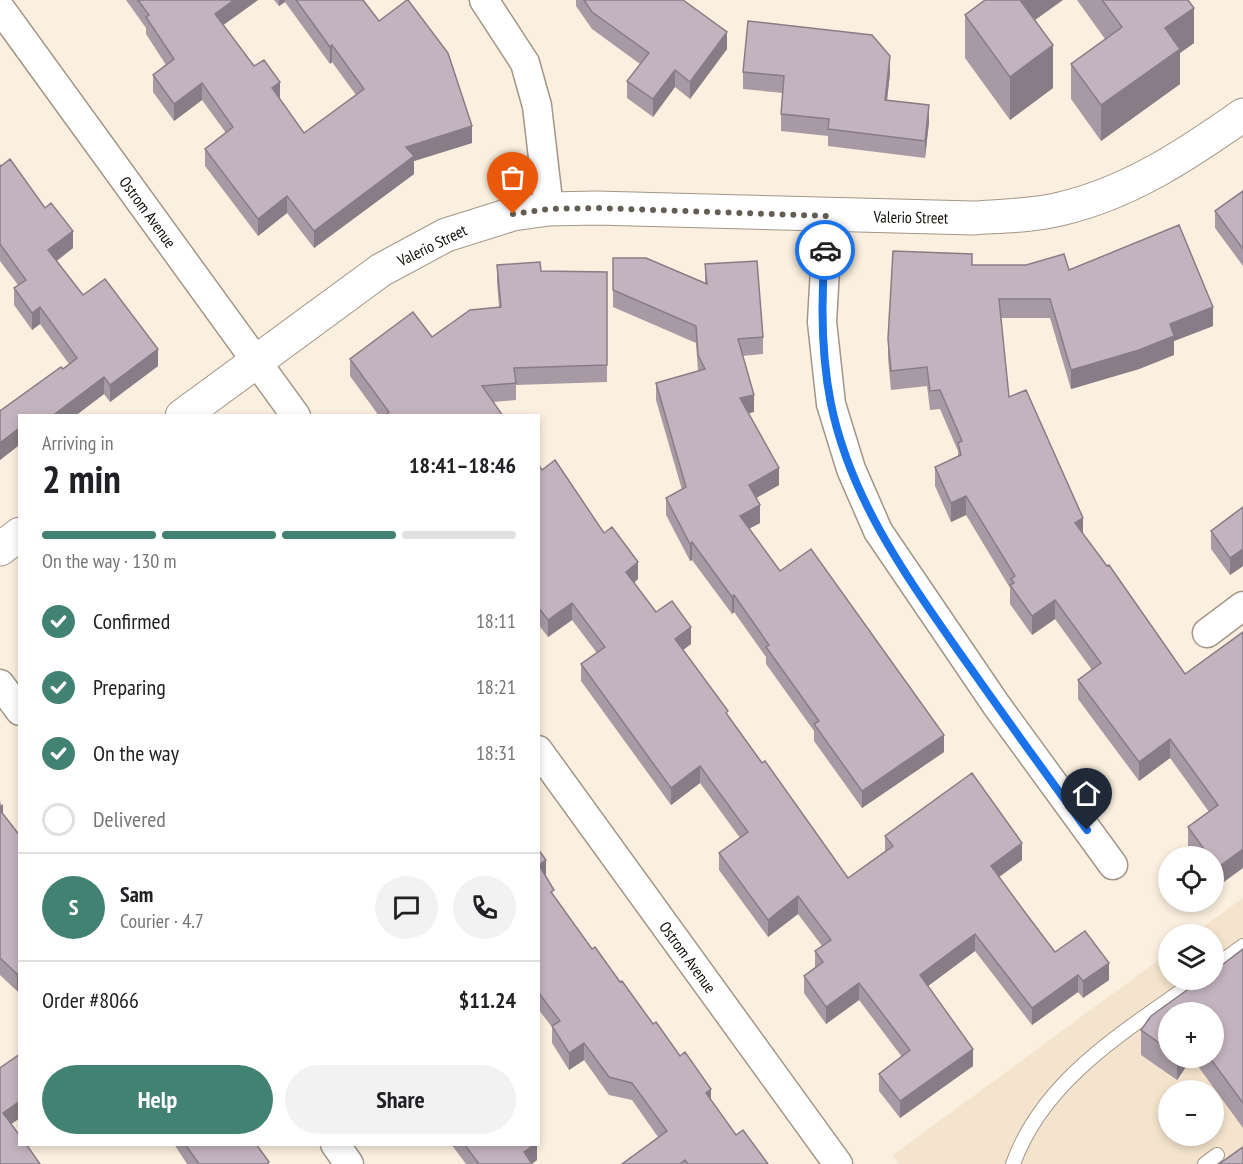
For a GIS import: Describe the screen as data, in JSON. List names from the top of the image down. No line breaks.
{"streets":{"street":["Ostrom Avenue","Valerio Street"]},"crossings":[["Ostrom Avenue","Valerio Street"]],"page":{"heading":["2 min","Arriving in","18:41–18:46"],"panel":["Sam","Courier · 4.7","Order #8066","$11.24"],"bar":"On the way · 130 m","list":[["Confirmed","18:11"],["Preparing","18:21"],["On the way","18:31"],"Delivered"],"map_buttons":["+","−"],"round":"S","buttons":["Help","Share"]}}
